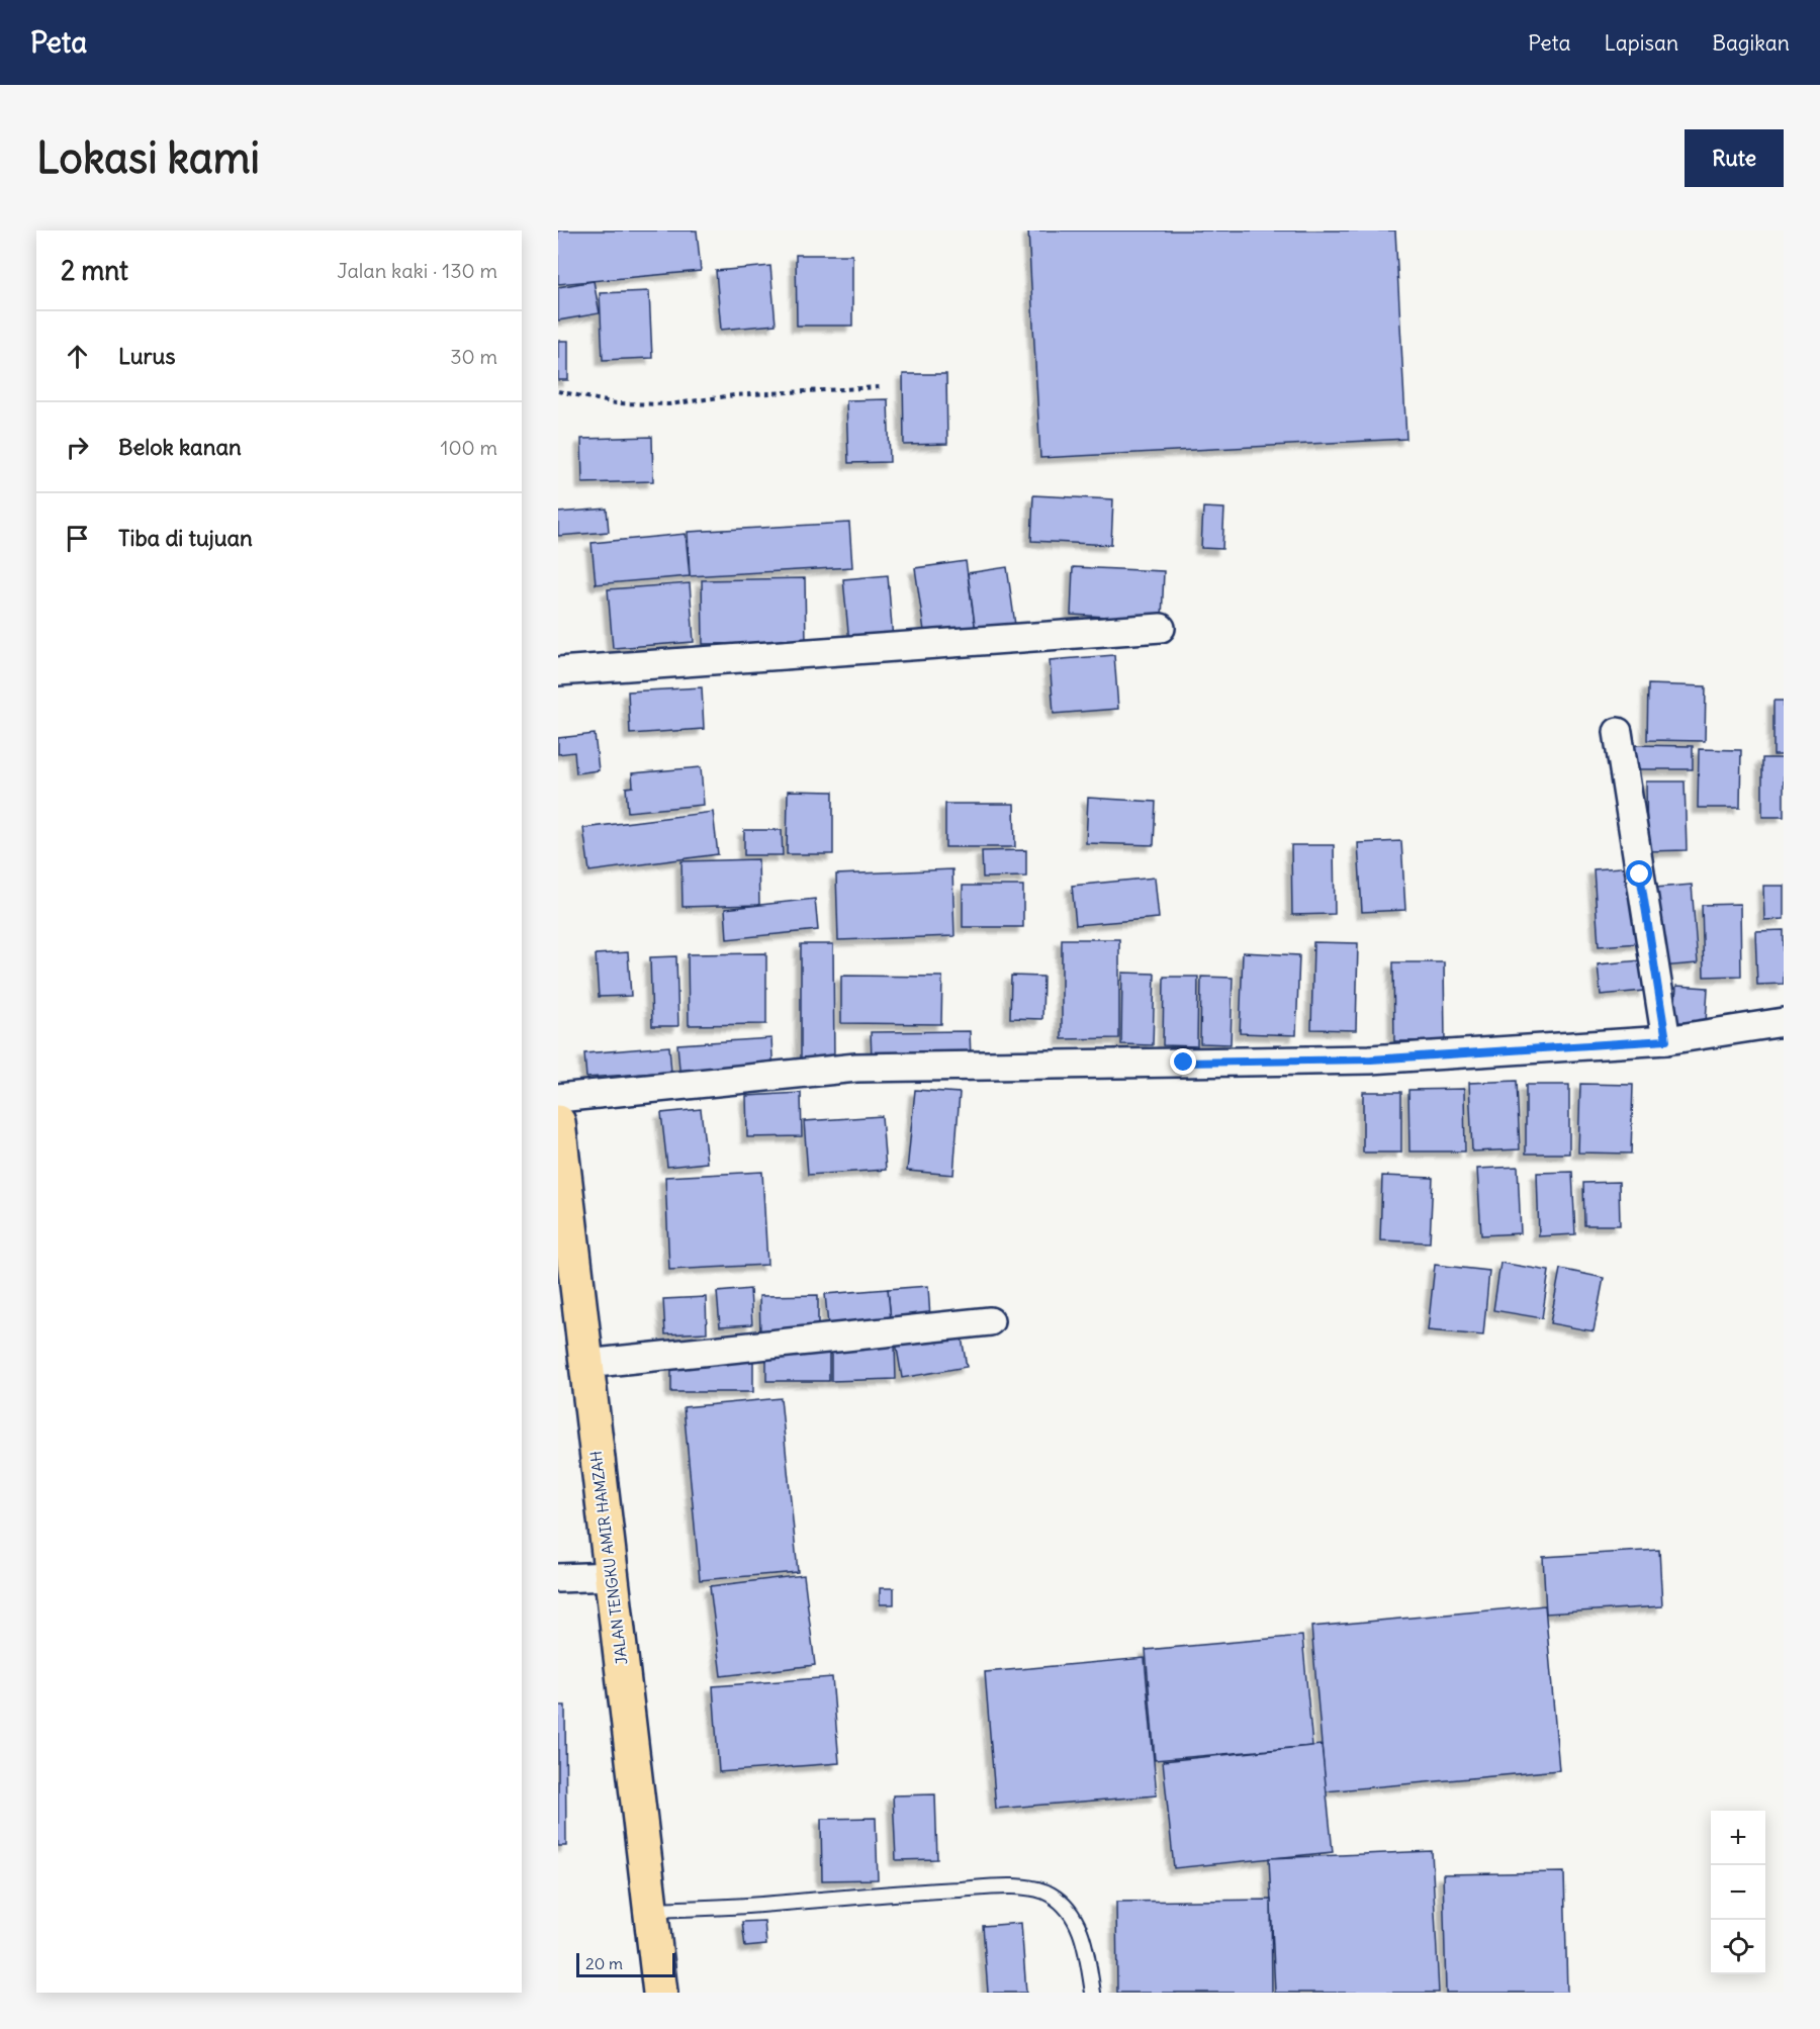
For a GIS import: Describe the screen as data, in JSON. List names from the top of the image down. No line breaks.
{"streets":{"highway":["JALAN TENGKU AMIR HAMZAH"]},"scale_bar":"20 m","page":{"header":"Peta","nav":["Peta","Lapisan","Bagikan"],"buttons":"Rute","title":"Lokasi kami","heading":["2 mnt","Jalan kaki · 130 m"],"list":[["Lurus","30 m"],["Belok kanan","100 m"],"Tiba di tujuan"],"map_buttons":["+","−"],"scale":"20 m"}}
